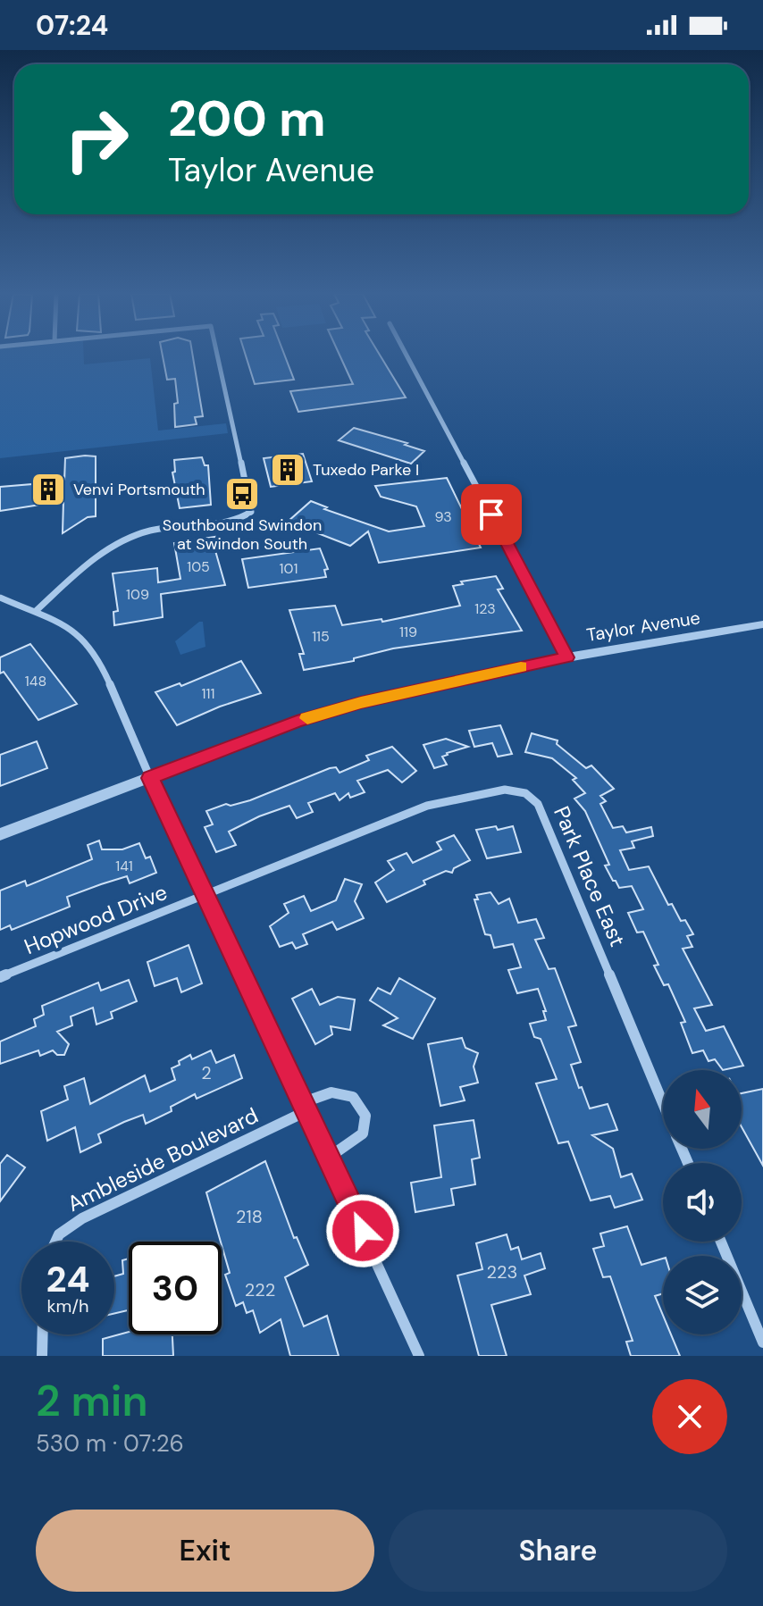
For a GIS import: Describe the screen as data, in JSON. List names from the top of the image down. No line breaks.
{"streets":{"street":["Taylor Avenue","Park Place East","Hopwood Drive","Ambleside Boulevard"]},"crossings":[["Park Place East","Hopwood Drive"]],"places":{"building":["Tuxedo Parke I","Venvi Portsmouth"],"bus stop":["Southbound Swindon at Swindon South"]},"house_numbers":["93","105","101","109","123","119","115","148","111","141","2","218","223","222"],"north":"top","page":{"status":"07:24","turn":["200 m","Taylor Avenue"],"speed":"24 km/h","limit":"30","heading":["2 min","530 m · 07:26"],"buttons":["Exit","Share"]}}
